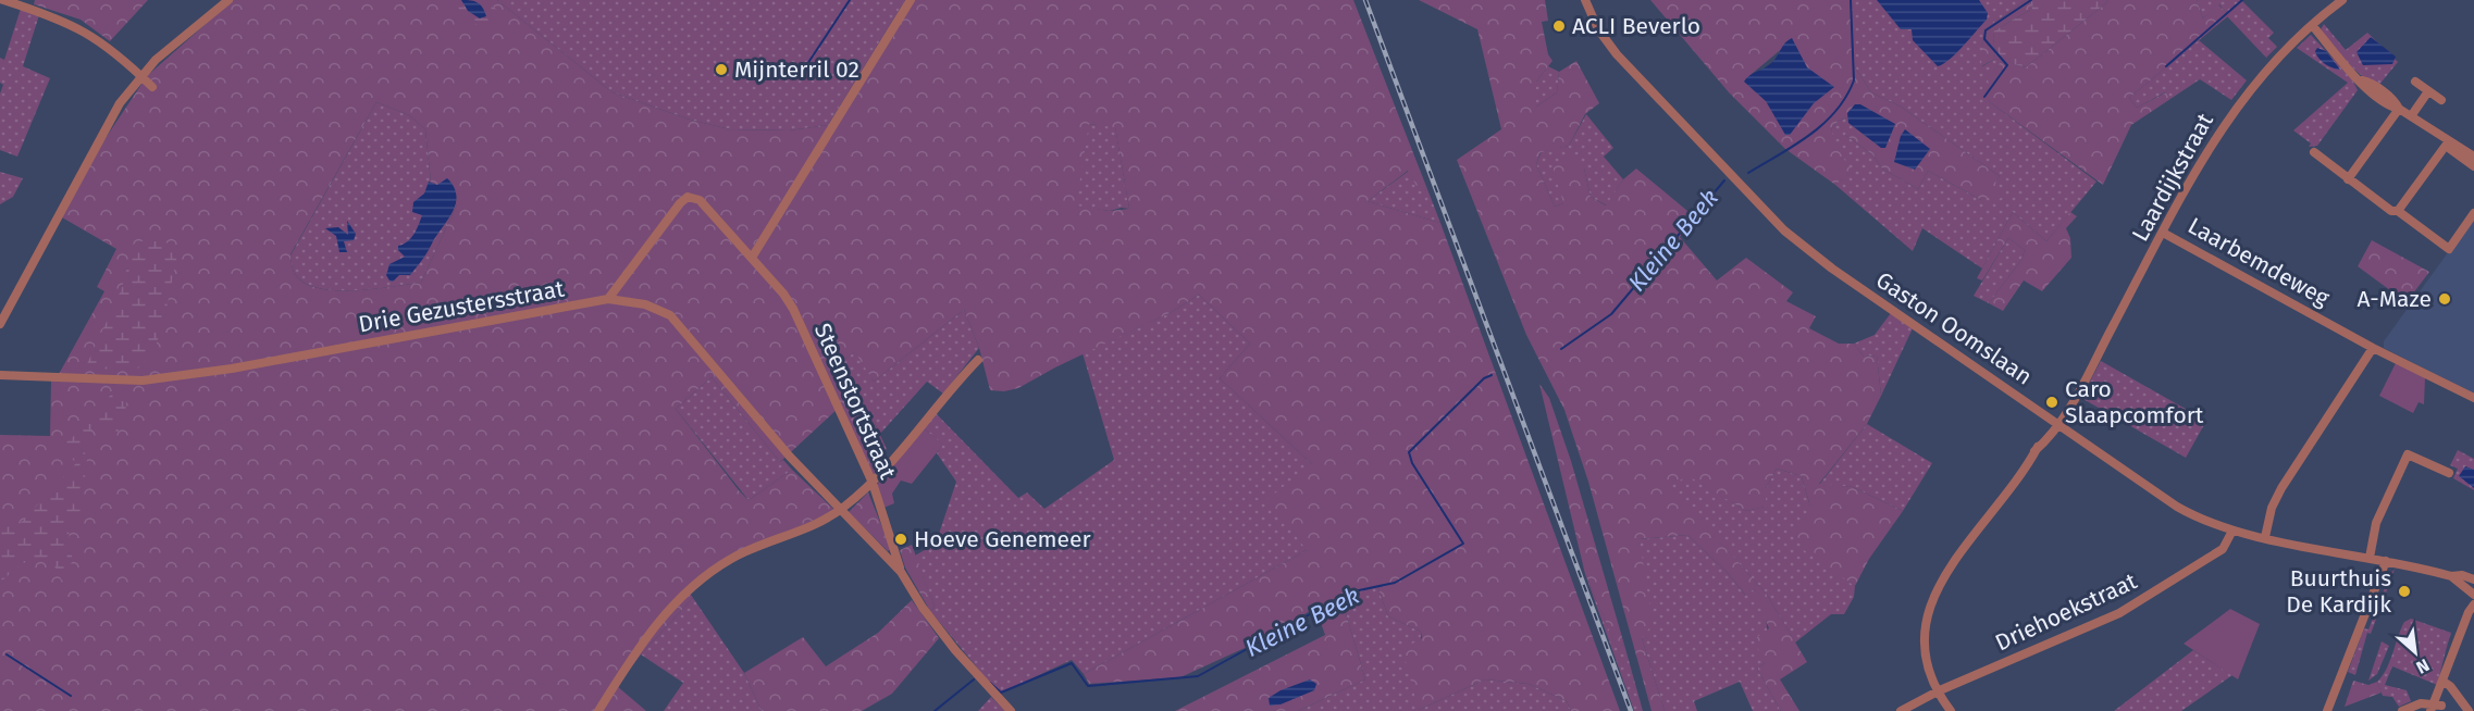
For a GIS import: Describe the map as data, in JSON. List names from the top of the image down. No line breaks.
{"streets":{"street":["Laardijkstraat","Laarbemdeweg","Drie Gezustersstraat","Gaston Oomslaan","Steenstortstraat","Driehoekstraat"]},"crossings":[["Laardijkstraat","Laarbemdeweg"],["Laardijkstraat","Gaston Oomslaan"],["Laardijkstraat","Driehoekstraat"],["Drie Gezustersstraat","Steenstortstraat"],["Gaston Oomslaan","Driehoekstraat"]],"water":["Kleine Beek"],"places":["ACLI Beverlo","Mijnterril 02","A-Maze","Caro Slaapcomfort","Hoeve Genemeer","Buurthuis De Kardijk"],"north":"bottom right"}
